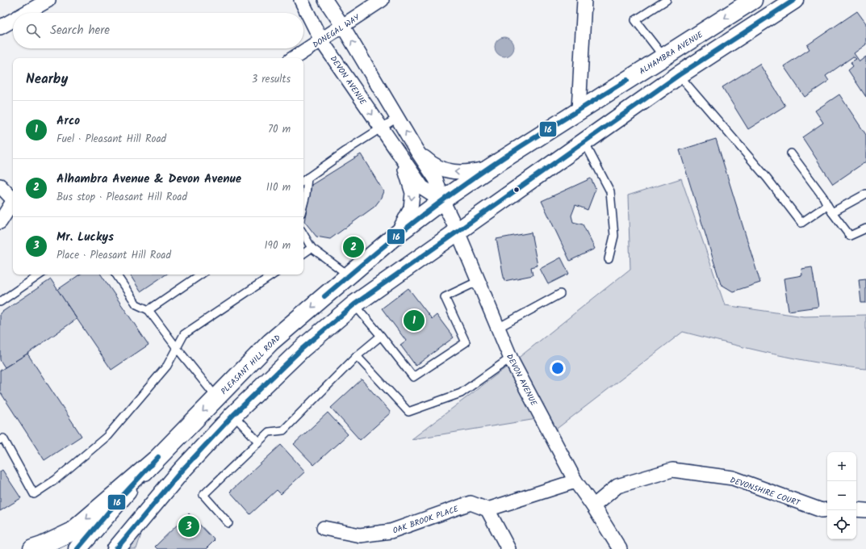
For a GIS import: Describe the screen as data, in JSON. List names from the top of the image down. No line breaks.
{"streets":{"main road":["ALHAMBRA AVENUE","PLEASANT HILL ROAD"],"street":["DONEGAL WAY","DEVON AVENUE","DEVONSHIRE COURT","OAK BROOK PLACE"]},"crossings":[["DONEGAL WAY","DEVON AVENUE"],["ALHAMBRA AVENUE","DEVON AVENUE"],["ALHAMBRA AVENUE","PLEASANT HILL ROAD"],["DEVON AVENUE","PLEASANT HILL ROAD"],["DEVON AVENUE","DEVONSHIRE COURT"]],"lines":["transit line 16"],"page":{"search":"Search here","heading":["Nearby","3 results"],"list":[{"mark":"1","name":"Arco","note":"Fuel · Pleasant Hill Road","value":"70 m"},{"mark":"2","name":"Alhambra Avenue & Devon Avenue","note":"Bus stop · Pleasant Hill Road","value":"110 m"},{"mark":"3","name":"Mr. Luckys","note":"Place · Pleasant Hill Road","value":"190 m"}],"pins":["2","1","3"],"map_buttons":["+","−"]}}
